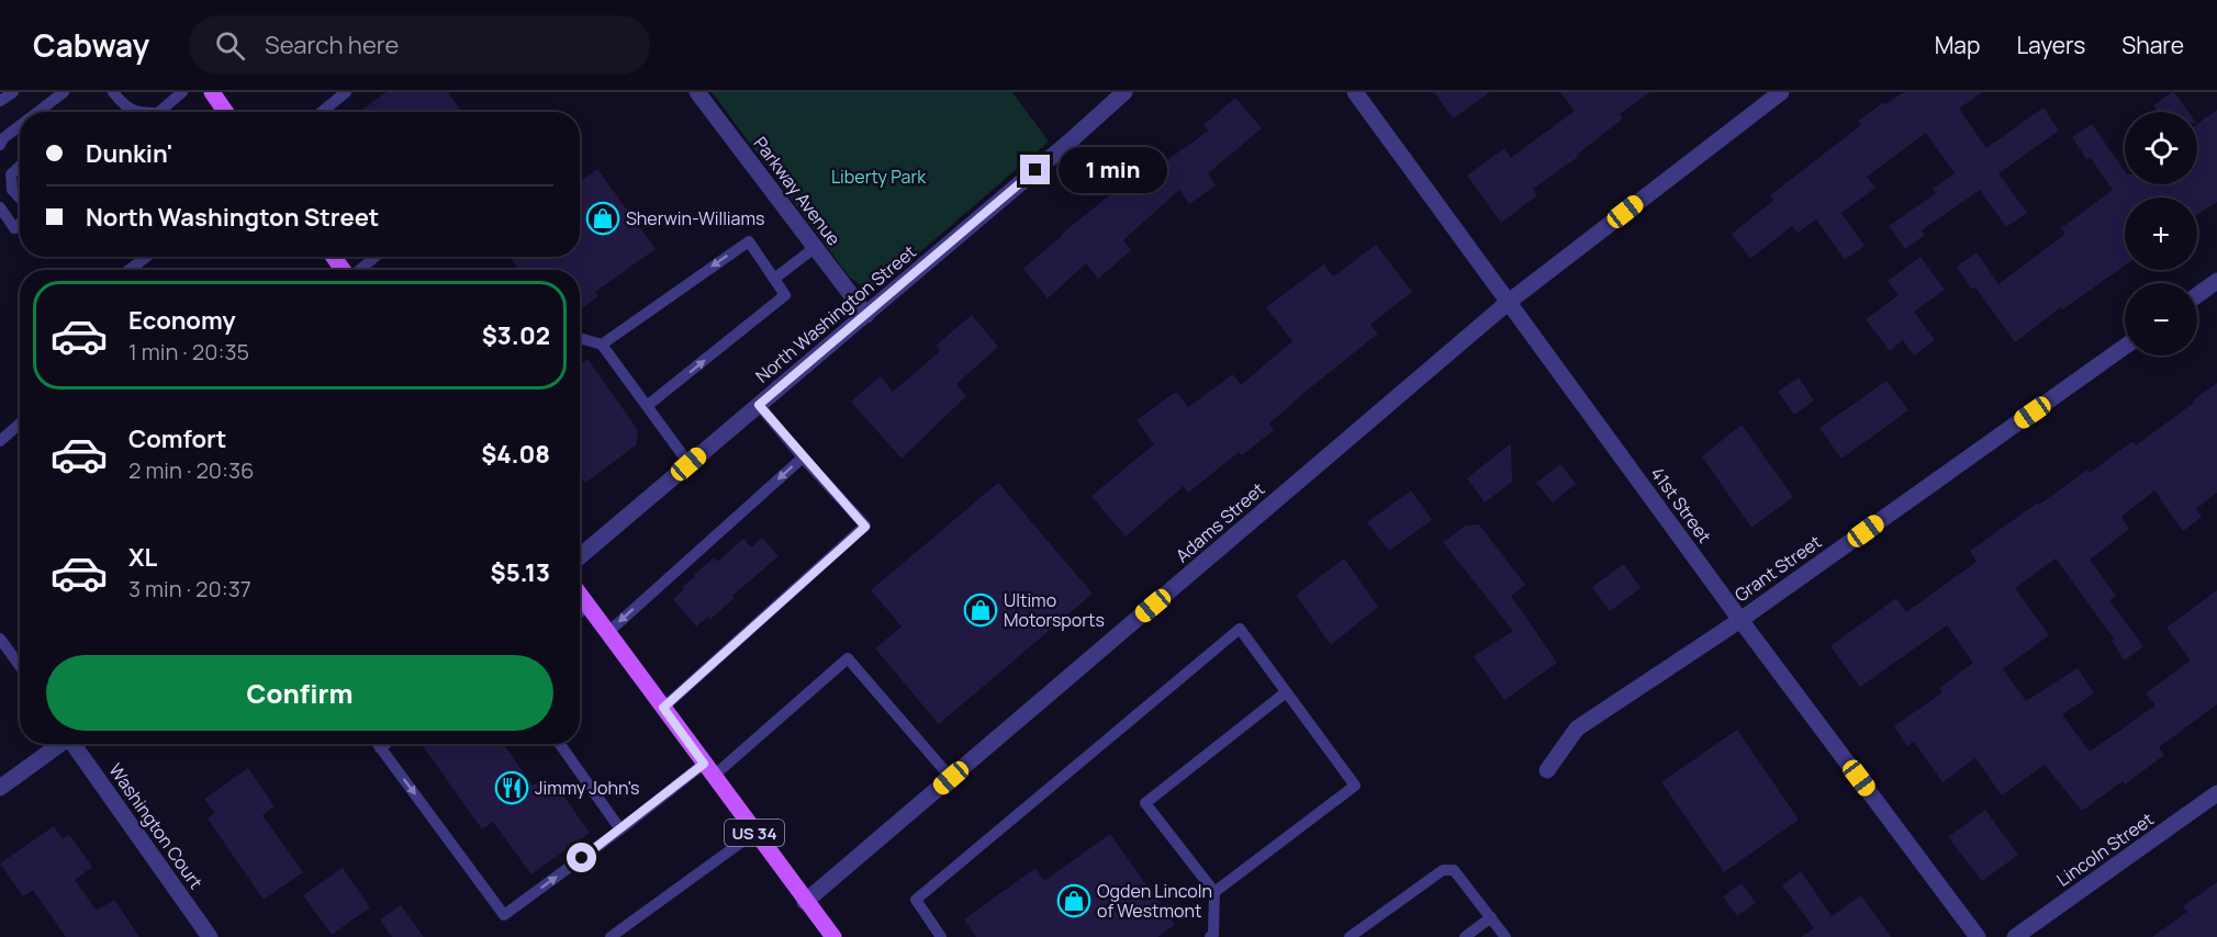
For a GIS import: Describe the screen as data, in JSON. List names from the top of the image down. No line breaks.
{"streets":{"main road":["US 34"],"street":["Parkway Avenue","North Washington Street","41st Street","Adams Street","Grant Street","Washington Court","Lincoln Street"]},"crossings":[["Parkway Avenue","North Washington Street"],["41st Street","Adams Street"],["41st Street","Grant Street"],["Adams Street","US 34"]],"parks":["Liberty Park"],"places":{"shop":["Sherwin-Williams","Ultimo Motorsports","Ogden Lincoln of Westmont"],"restaurant":["Jimmy John's"]},"page":{"header":"Cabway","search":"Search here","nav":["Map","Layers","Share"],"map_buttons":["+","−"],"banner":["Dunkin'","North Washington Street"],"bubble":"1 min","list":[{"name":"Economy","note":"1 min · 20:35","value":"$3.02"},{"name":"Comfort","note":"2 min · 20:36","value":"$4.08"},{"name":"XL","note":"3 min · 20:37","value":"$5.13"}],"buttons":"Confirm"}}
